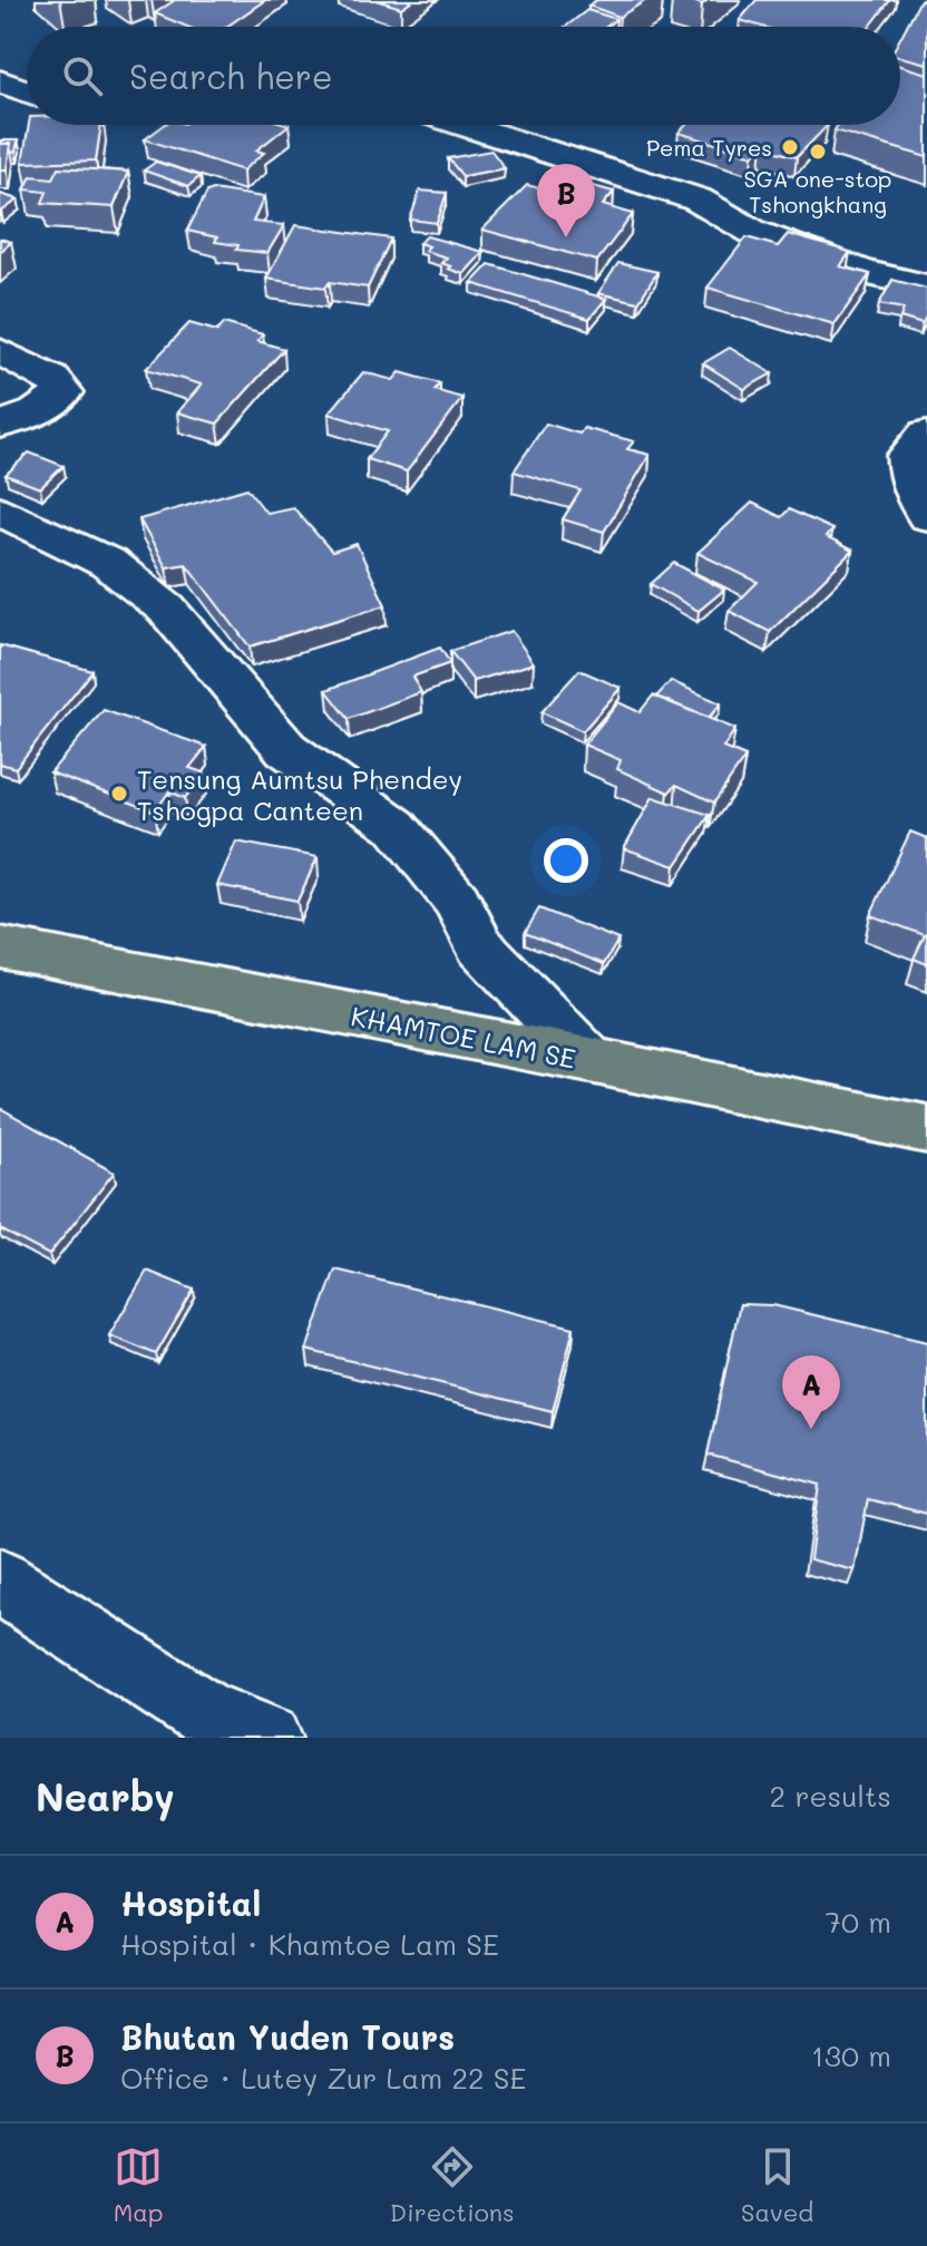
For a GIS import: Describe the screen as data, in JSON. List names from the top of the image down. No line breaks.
{"streets":{"main road":["KHAMTOE LAM SE"]},"places":["Pema Tyres","SGA one-stop Tshongkhang","Tensung Aumtsu Phendey Tshogpa Canteen"],"page":{"search":"Search here","pins":["B","A"],"heading":["Nearby","2 results"],"list":[{"mark":"A","name":"Hospital","note":"Hospital · Khamtoe Lam SE","value":"70 m"},{"mark":"B","name":"Bhutan Yuden Tours","note":"Office · Lutey Zur Lam 22 SE","value":"130 m"}],"nav":["Map","Directions","Saved"]}}
